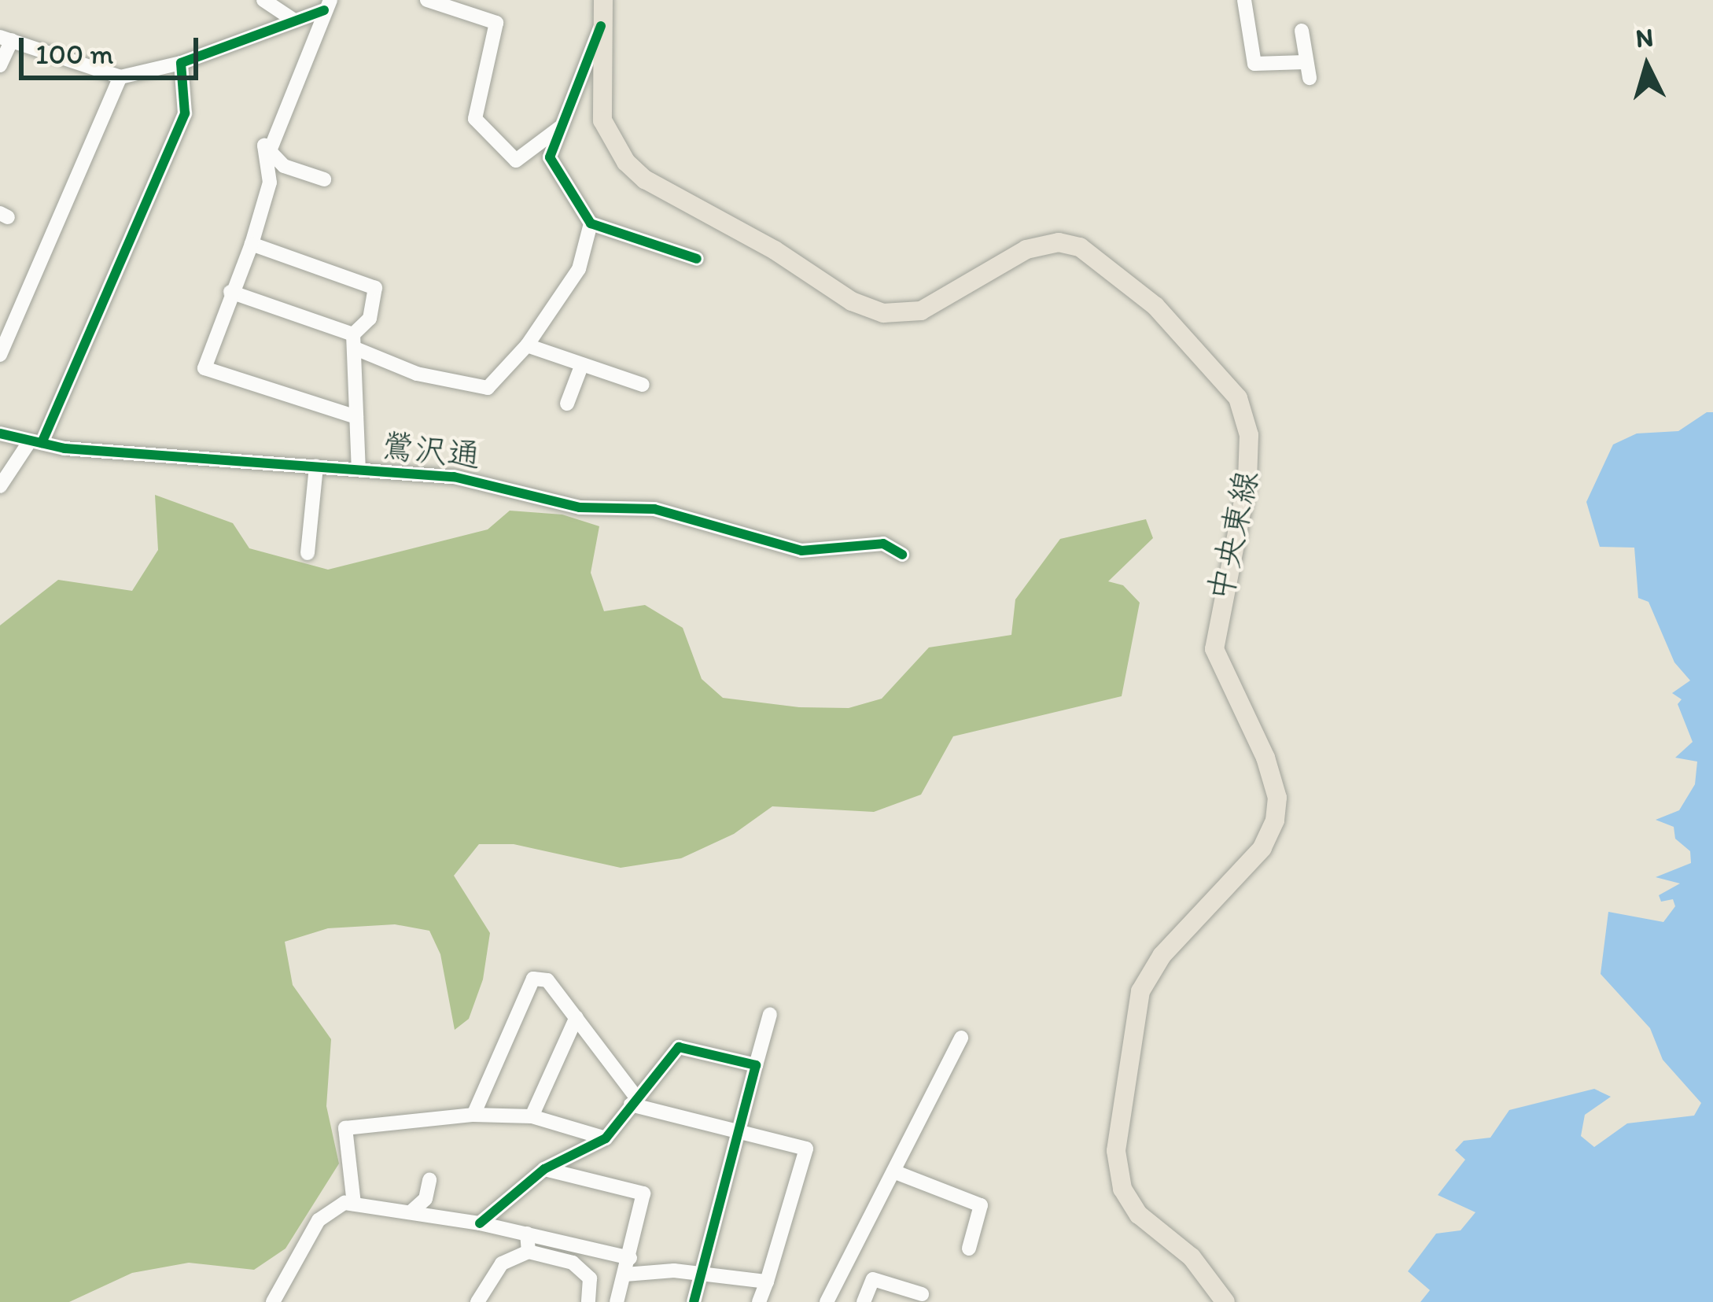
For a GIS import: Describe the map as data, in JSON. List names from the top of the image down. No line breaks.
{"streets":{"main road":["中央東線"],"street":["鶯沢通"]},"scale_bar":"100 m","north":"top"}
